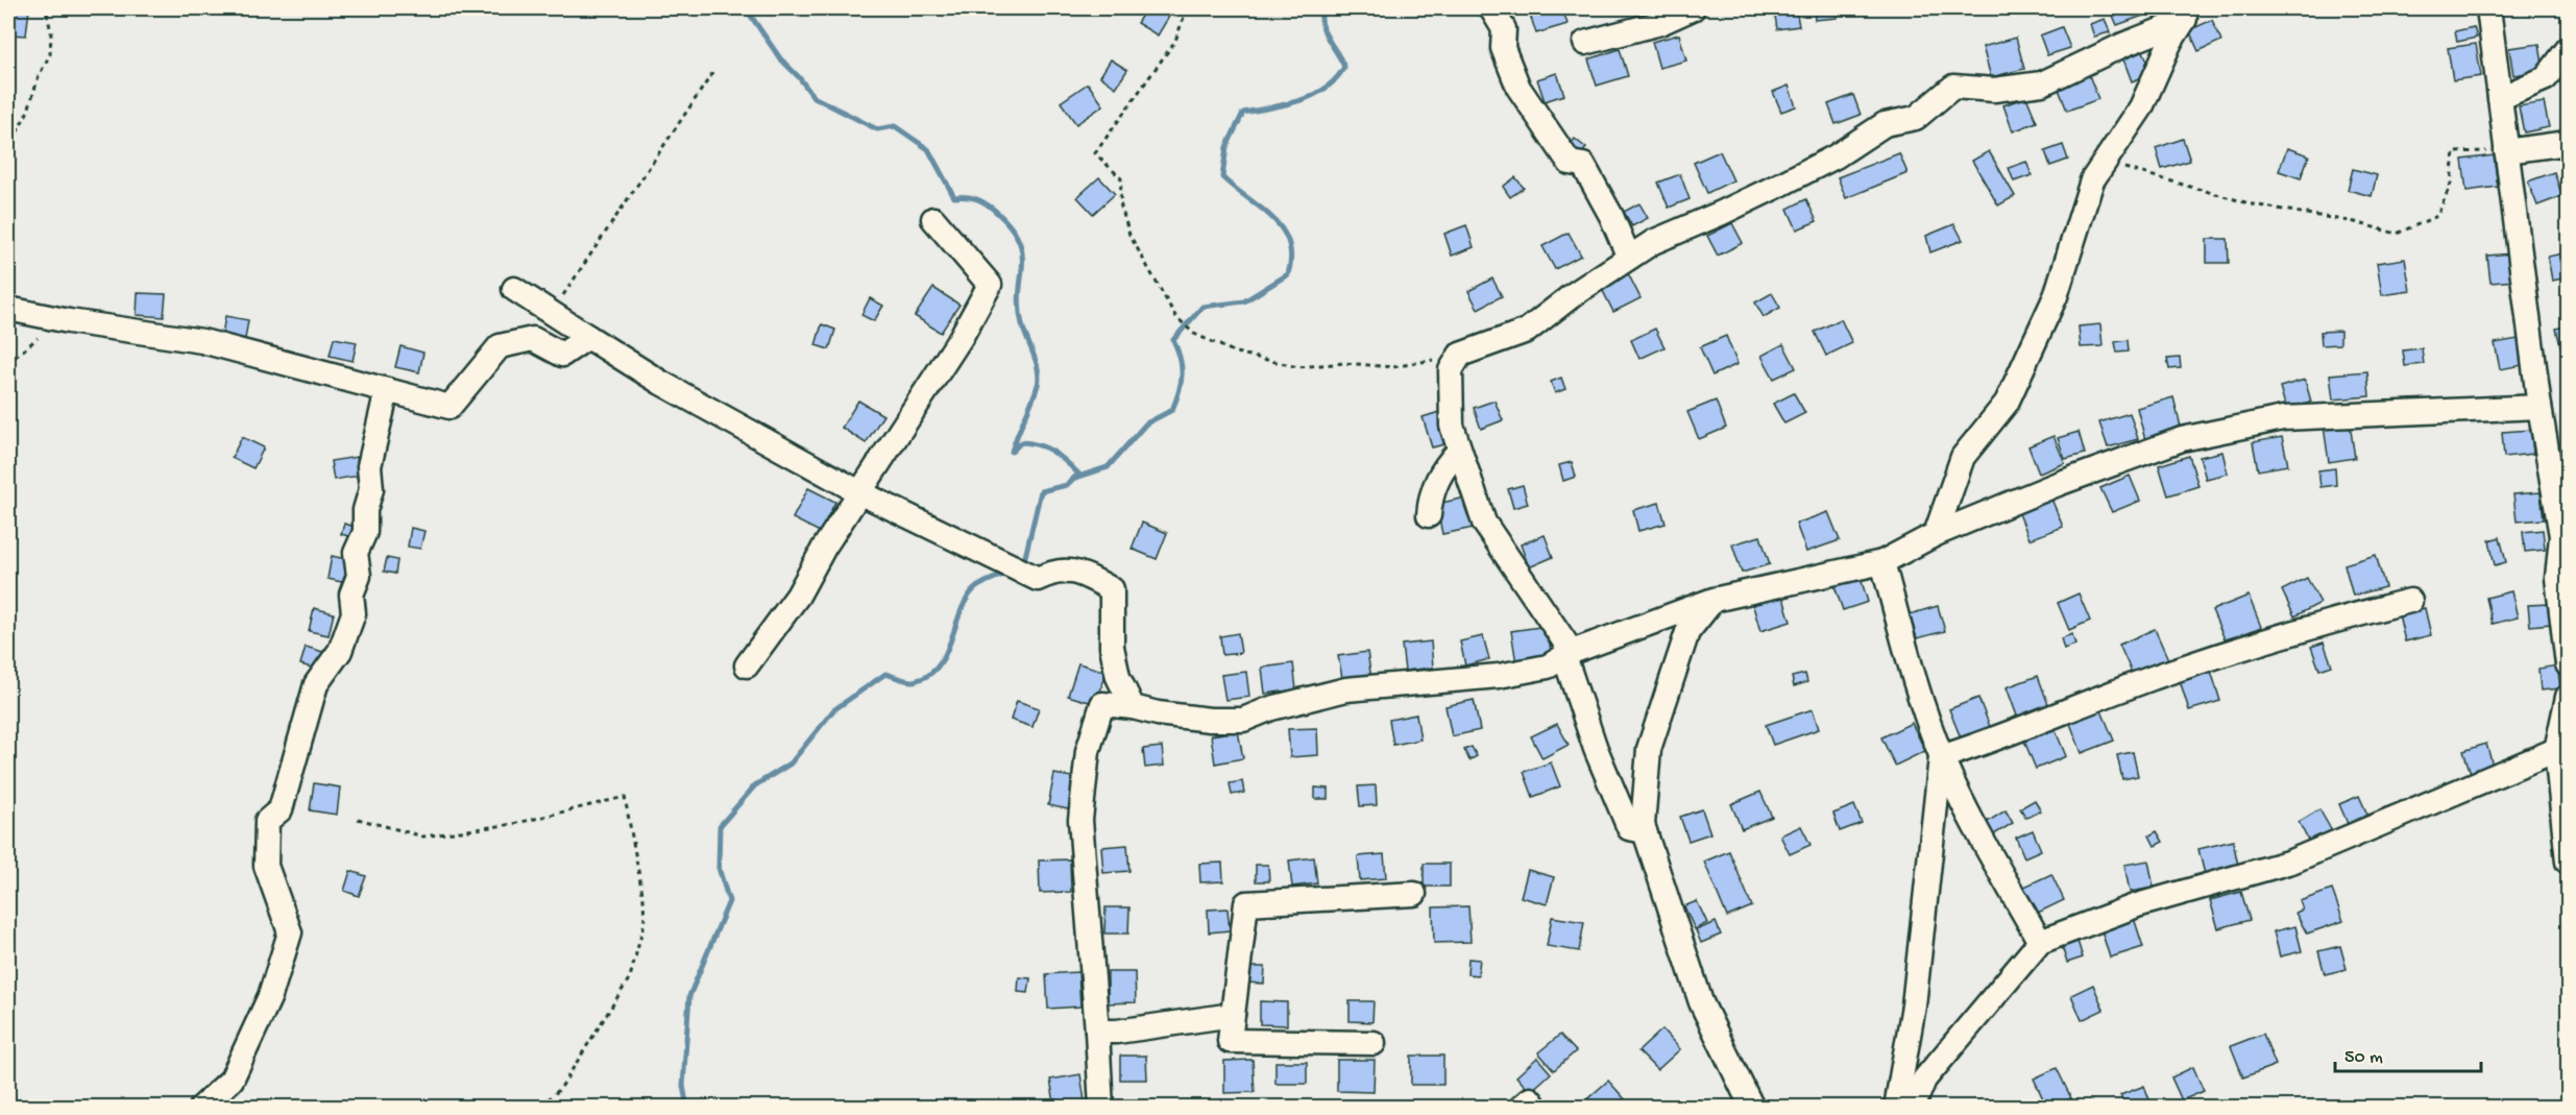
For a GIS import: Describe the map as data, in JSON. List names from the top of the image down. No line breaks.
{"scale_bar":"50 m"}
